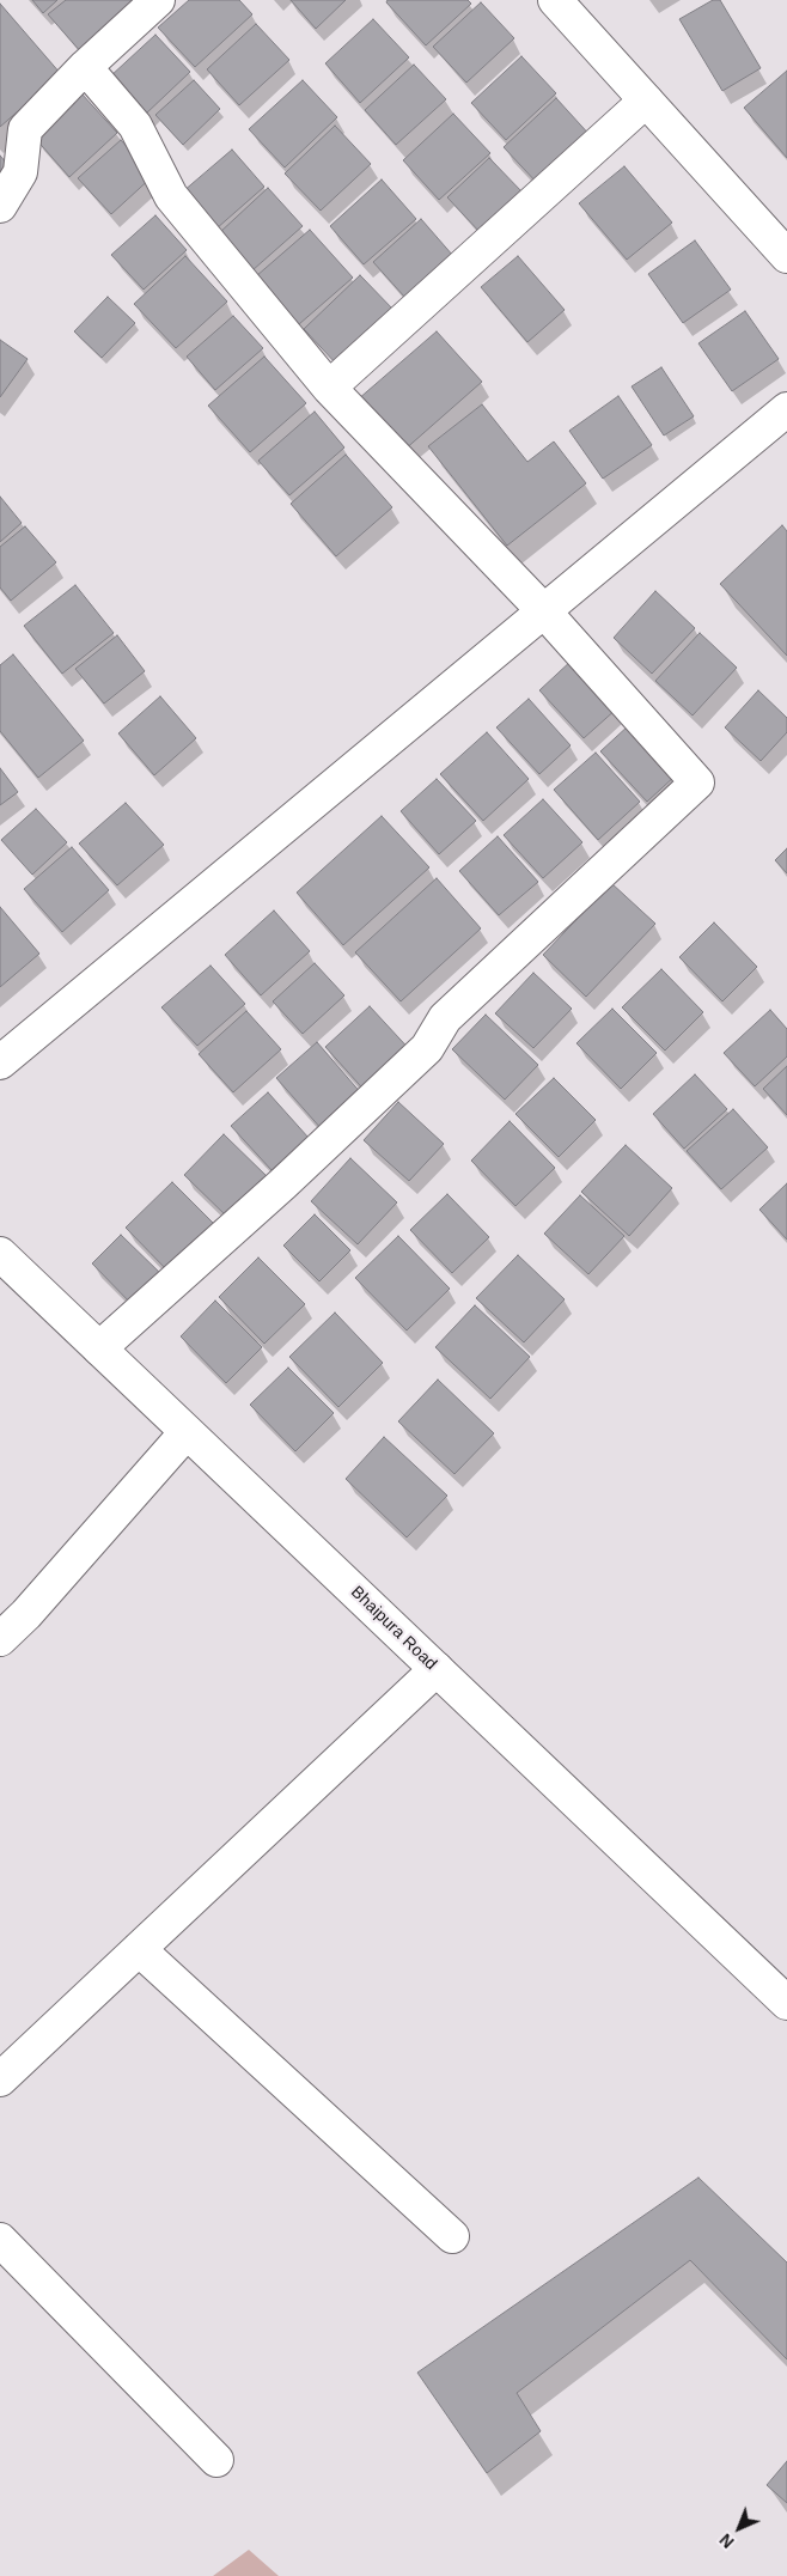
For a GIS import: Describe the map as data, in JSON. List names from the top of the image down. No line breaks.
{"streets":{"street":["Bhaipura Road"]},"north":"bottom left"}
